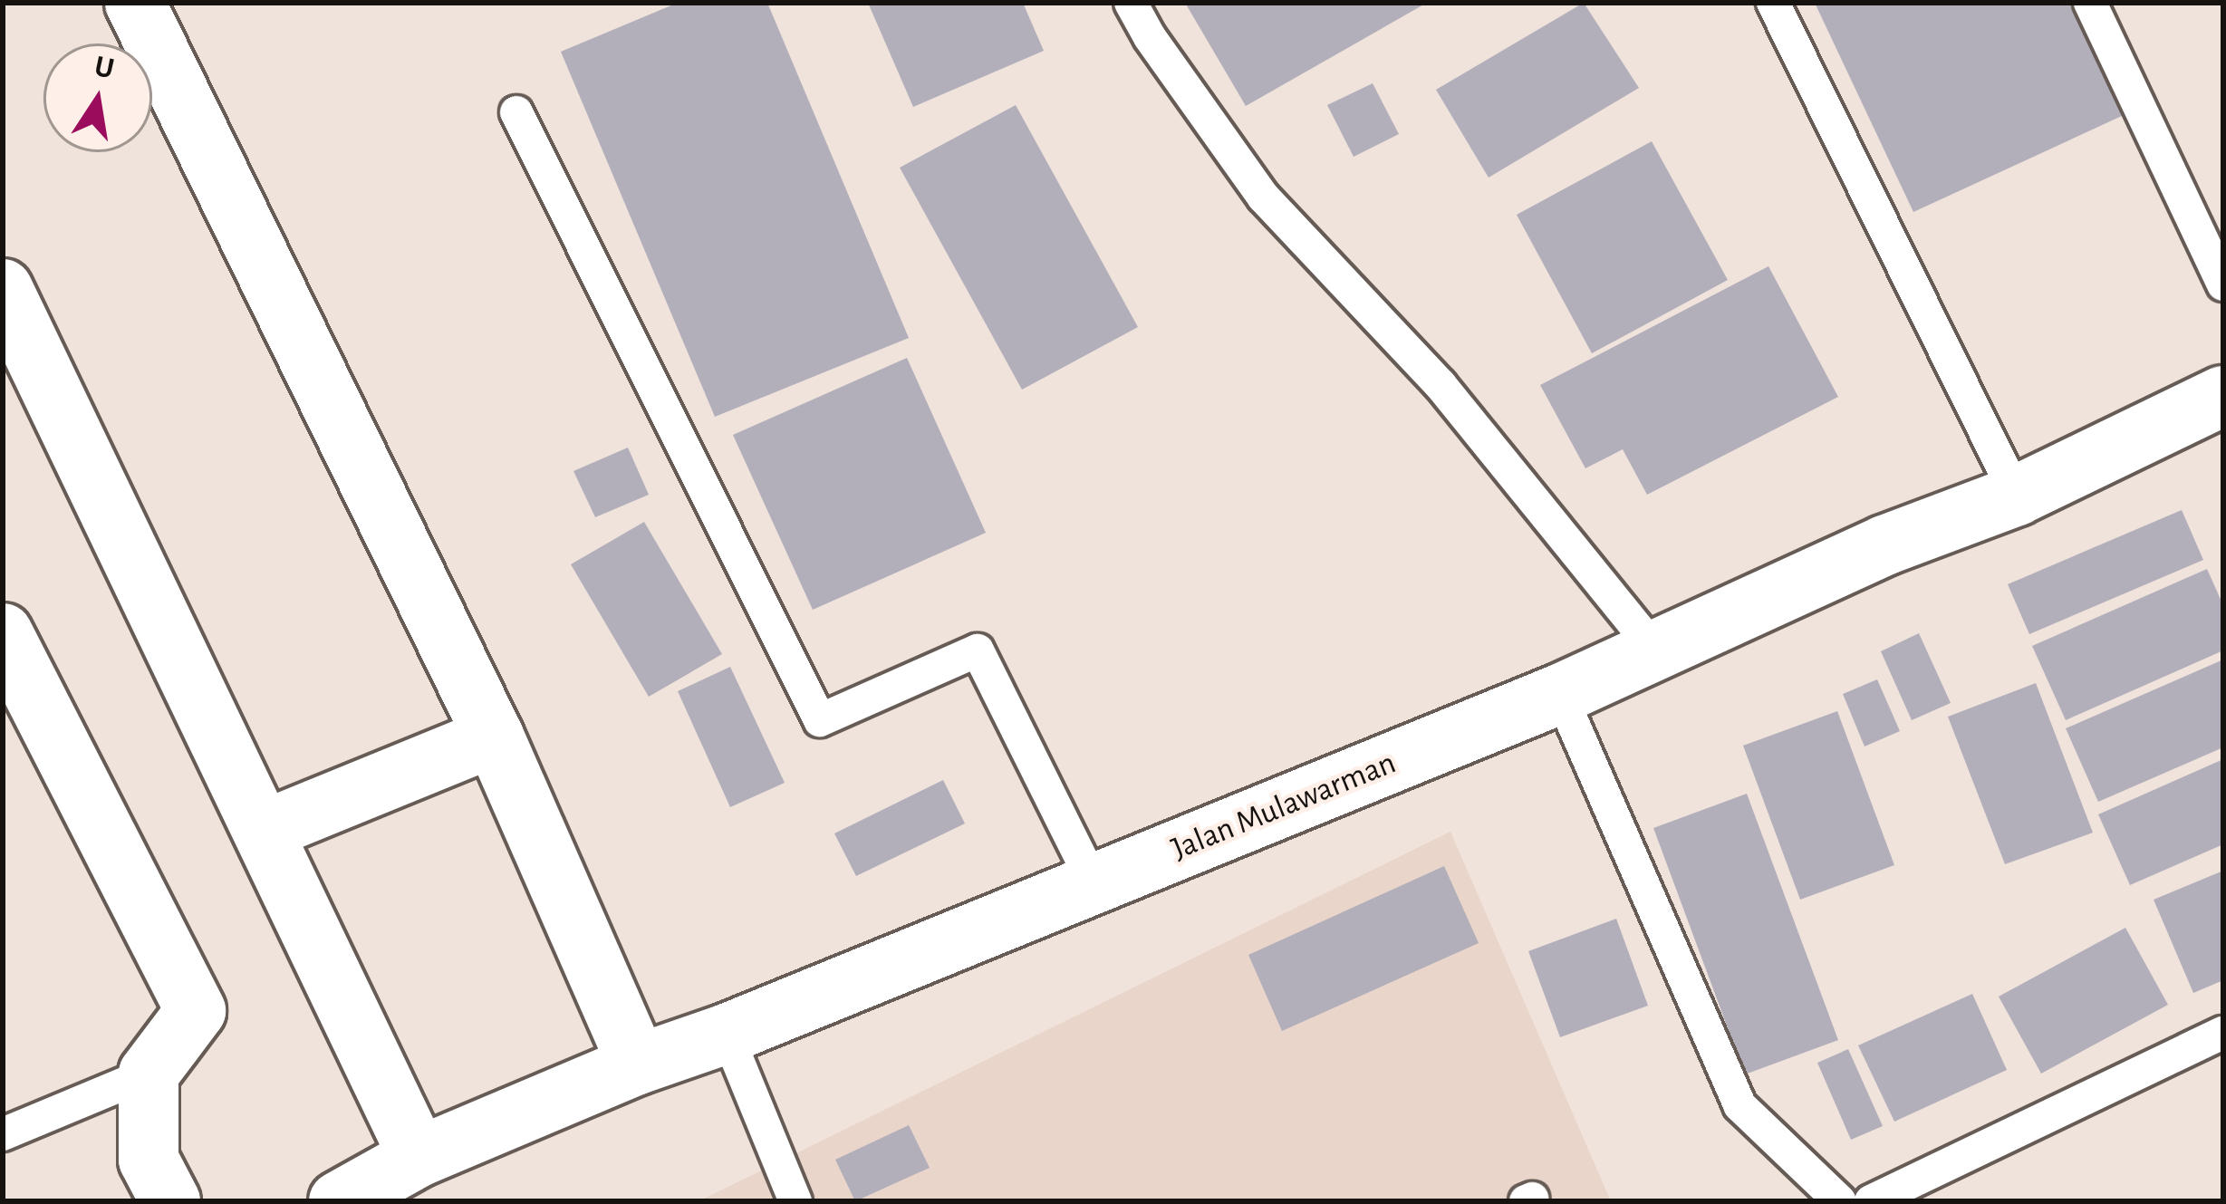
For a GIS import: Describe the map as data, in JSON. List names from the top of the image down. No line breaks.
{"streets":{"main road":["Jalan Mulawarman"]},"north":"top"}
